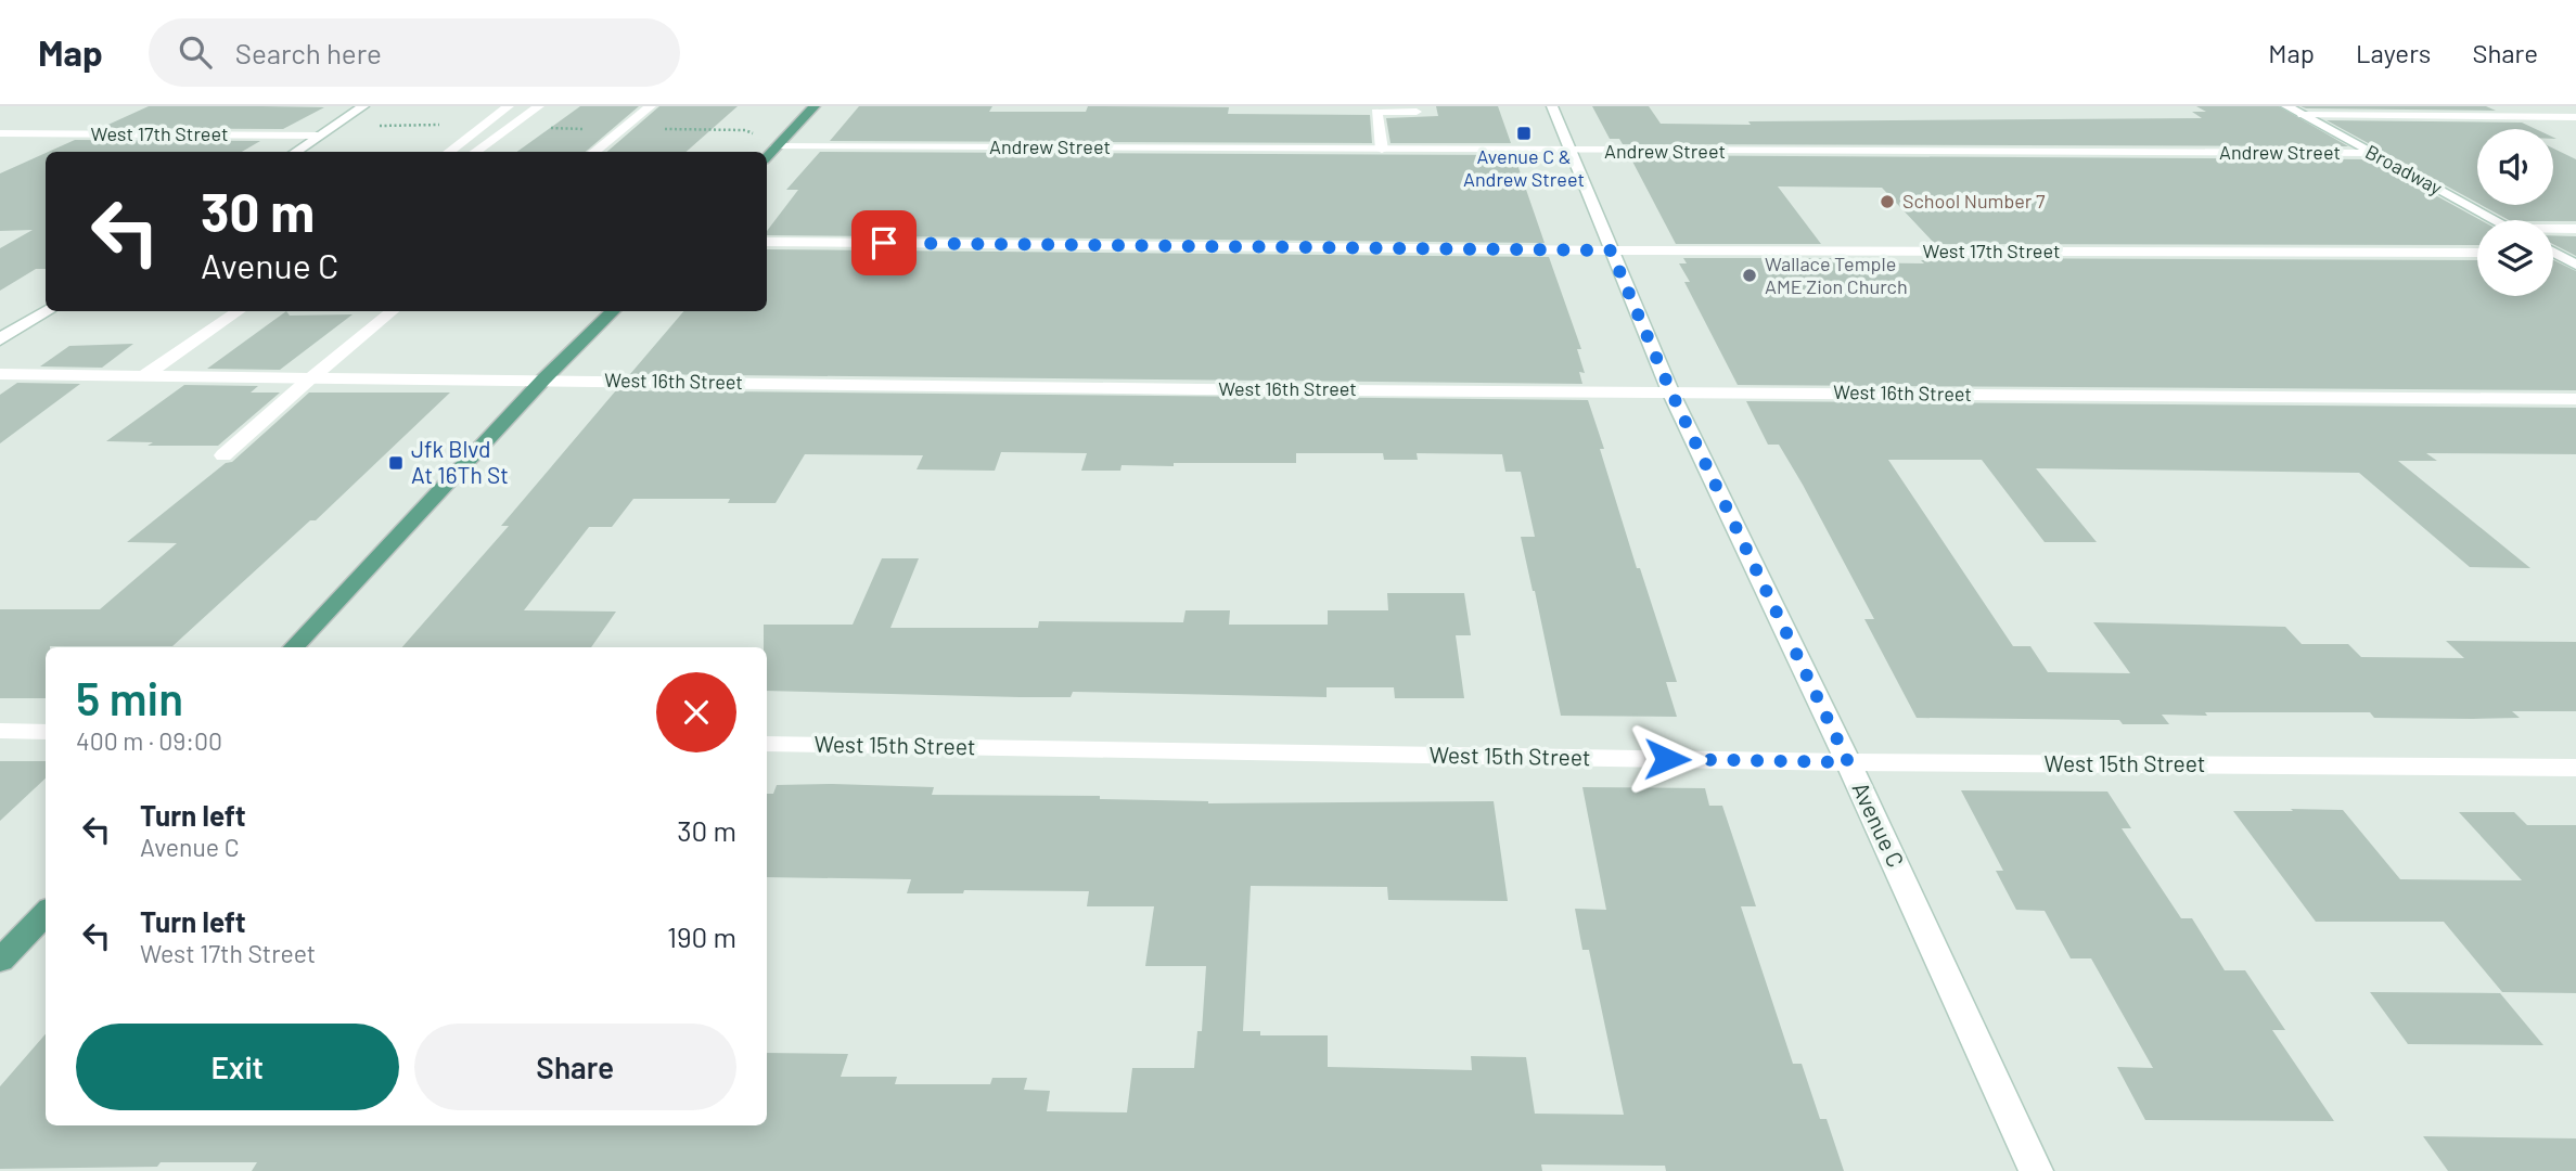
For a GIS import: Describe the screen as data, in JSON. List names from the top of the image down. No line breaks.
{"streets":{"street":["West 17th Street","Andrew Street","Broadway","West 16th Street","West 15th Street","Avenue C"]},"crossings":[["West 17th Street","Avenue C"],["Andrew Street","Broadway"],["Andrew Street","Avenue C"],["West 16th Street","Avenue C"],["West 15th Street","Avenue C"]],"places":{"transit":["Avenue C & Andrew Street","Jfk Blvd At 16Th St"],"other":["School Number 7","Wallace Temple AME Zion Church"]},"page":{"header":"Map","search":"Search here","nav":["Map","Layers","Share"],"turn":["30 m","Avenue C"],"heading":["5 min","400 m · 09:00"],"list":[{"name":"Turn left","note":"Avenue C","value":"30 m"},{"name":"Turn left","note":"West 17th Street","value":"190 m"}],"buttons":["Exit","Share"]}}
